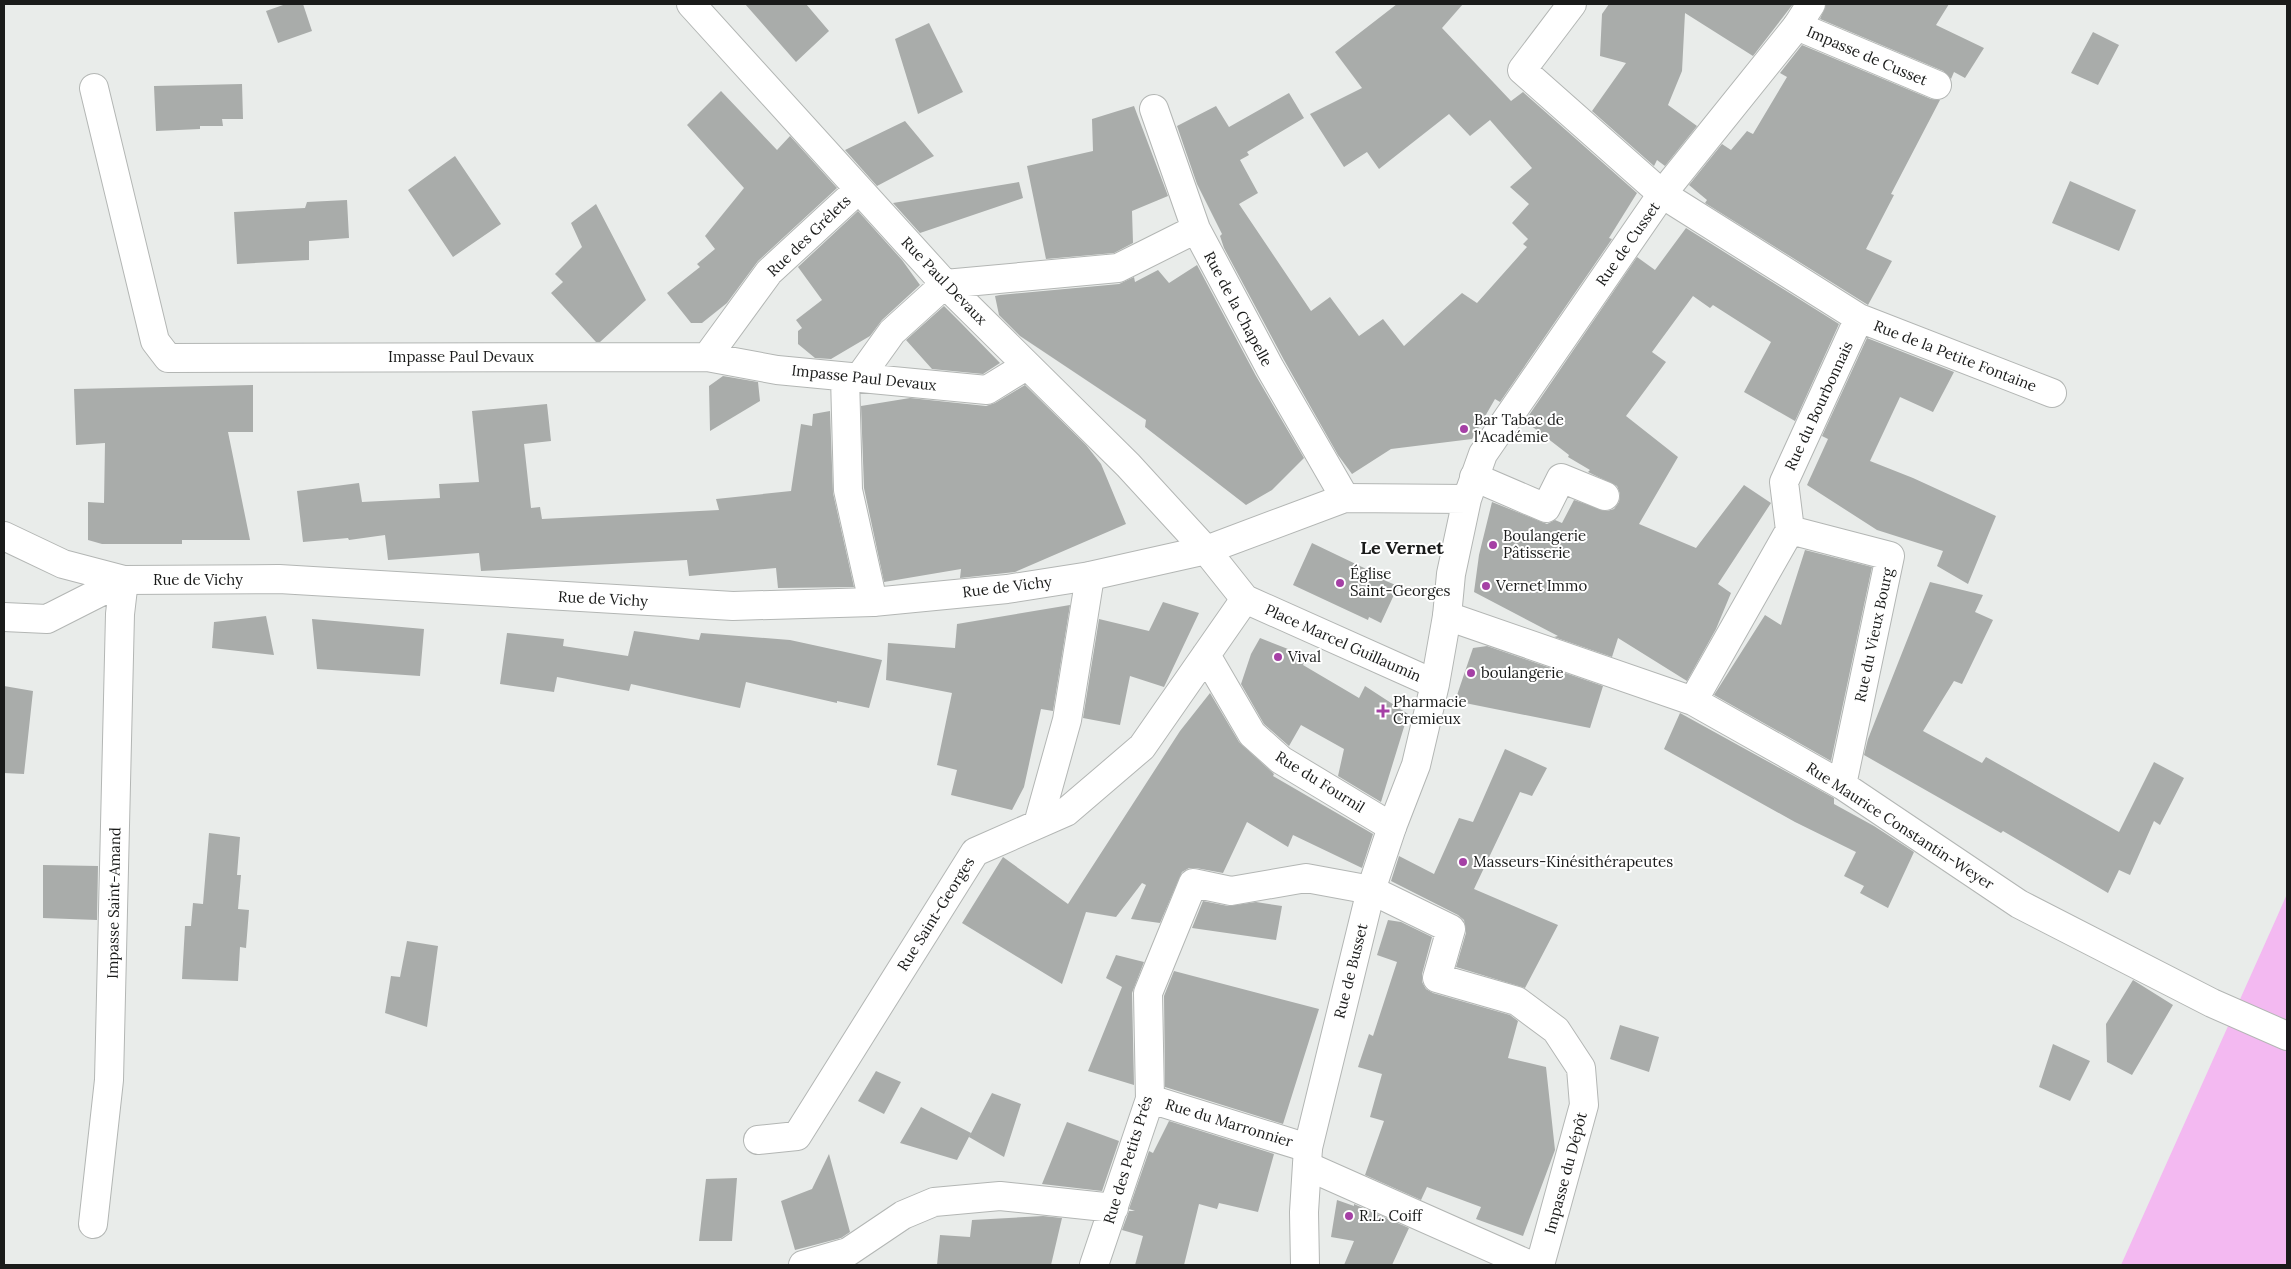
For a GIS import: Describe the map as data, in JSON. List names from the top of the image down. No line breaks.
{"streets":{"street":["Impasse de Cusset","Rue des Grélets","Rue de Cusset","Rue Paul Devaux","Rue de la Chapelle","Rue de la Petite Fontaine","Impasse Paul Devaux","Rue du Bourbonnais","Rue de Vichy","Rue du Vieux Bourg","Place Marcel Guillaumin","Rue du Fournil","Rue Maurice Constantin-Weyer","Impasse Saint-Amand","Rue Saint-Georges","Rue de Busset","Rue du Marronnier","Rue des Petits Prés","Impasse du Dépôt"]},"crossings":[["Impasse de Cusset","Rue de Cusset"],["Rue des Grélets","Rue Paul Devaux"],["Rue des Grélets","Impasse Paul Devaux"],["Rue de Cusset","Place Marcel Guillaumin"],["Rue Paul Devaux","Impasse Paul Devaux"],["Rue Paul Devaux","Rue de Vichy"],["Rue Paul Devaux","Place Marcel Guillaumin"],["Rue de la Petite Fontaine","Rue du Bourbonnais"],["Rue du Bourbonnais","Rue du Vieux Bourg"],["Rue de Vichy","Place Marcel Guillaumin"],["Rue de Vichy","Impasse Saint-Amand"],["Rue du Vieux Bourg","Rue Maurice Constantin-Weyer"],["Place Marcel Guillaumin","Rue Maurice Constantin-Weyer"],["Place Marcel Guillaumin","Rue Saint-Georges"],["Place Marcel Guillaumin","Rue de Busset"],["Rue du Fournil","Rue Saint-Georges"],["Rue du Fournil","Rue de Busset"],["Rue de Busset","Rue du Marronnier"],["Rue de Busset","Rue des Petits Prés"],["Rue de Busset","Impasse du Dépôt"],["Rue du Marronnier","Rue des Petits Prés"],["Rue des Petits Prés","Impasse du Dépôt"]],"districts":["Le Vernet"],"places":{"other":["Bar Tabac de l'Académie","Boulangerie Pâtisserie","Église Saint-Georges","Vernet Immo","Vival","boulangerie","Masseurs-Kinésithérapeutes","R.L. Coiff"],"health":["Pharmacie Cremieux"]}}
